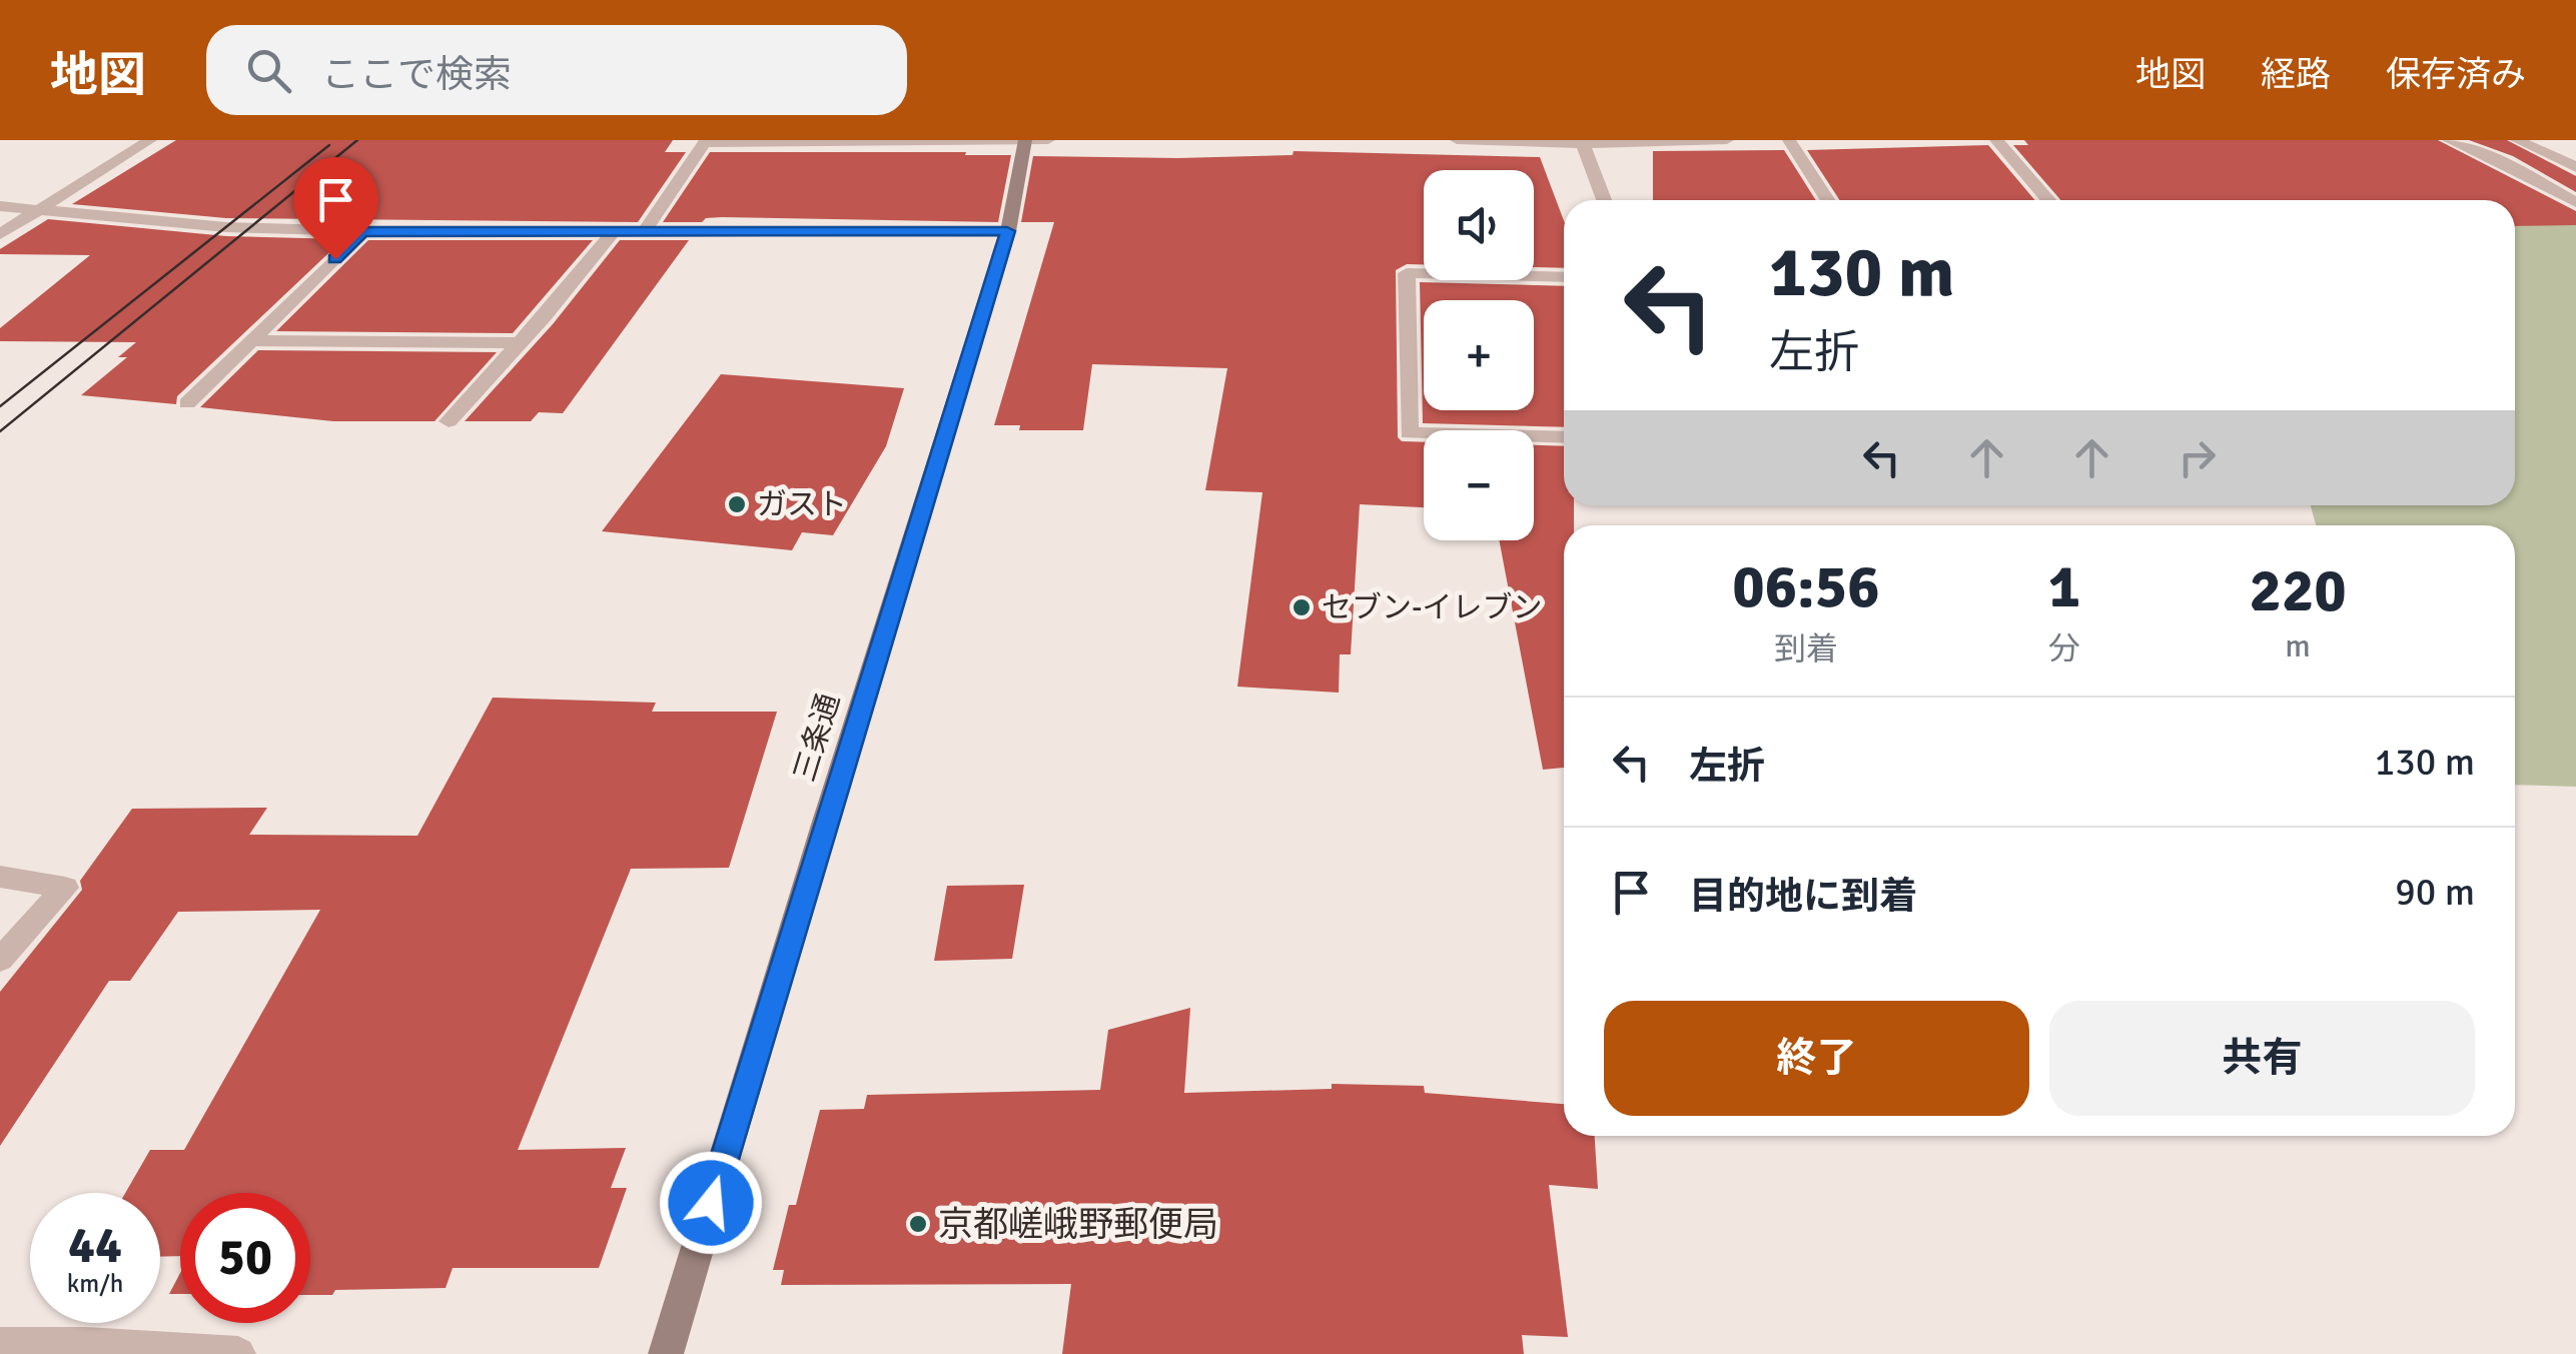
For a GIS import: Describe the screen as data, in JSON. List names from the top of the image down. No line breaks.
{"streets":{"main road":["三条通"]},"places":["ガスト","セブン-イレブン","京都嵯峨野郵便局"],"page":{"header":"地図","search":"ここで検索","nav":["地図","経路","保存済み"],"map_buttons":["+","−"],"turn":["130 m","左折"],"eta":["06:56","到着","1","分","220","m"],"list":[{"name":"左折","value":"130 m"},{"name":"目的地に到着","value":"90 m"}],"buttons":["終了","共有"],"speed":"44 km/h","limit":"50"}}
